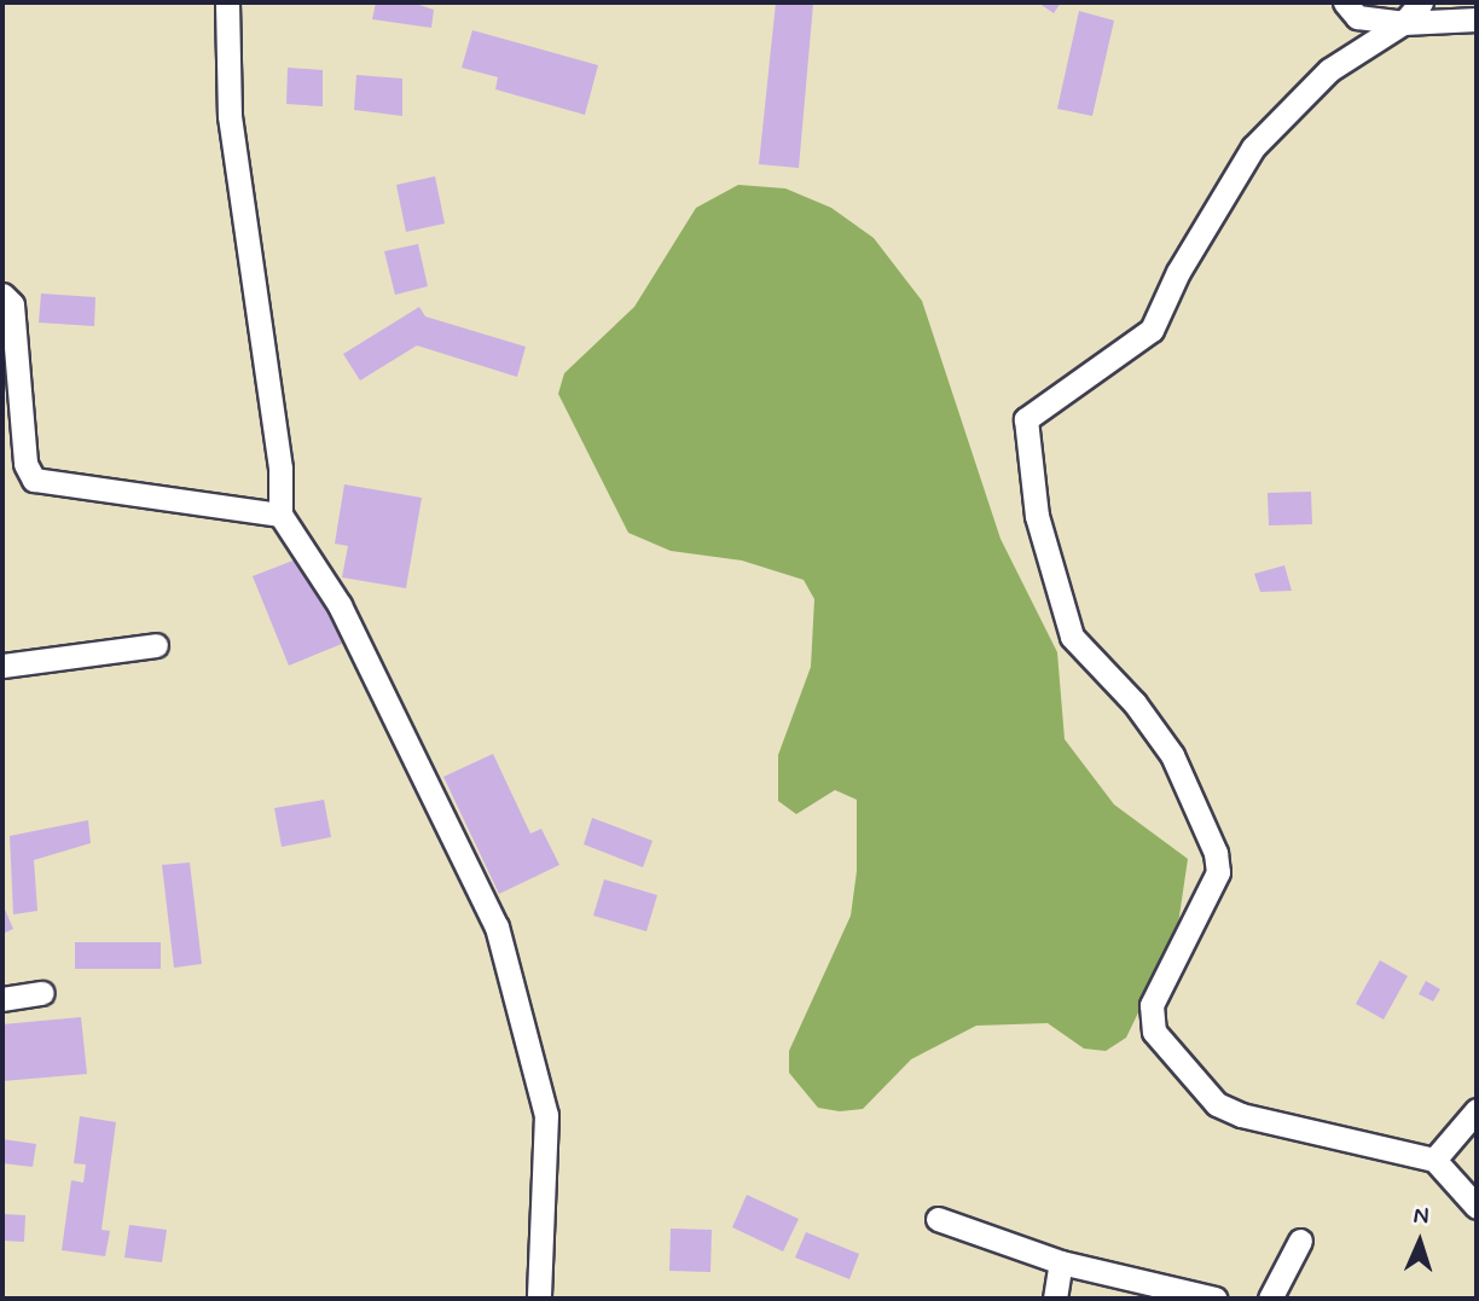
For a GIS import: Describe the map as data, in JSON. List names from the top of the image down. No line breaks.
{"north":"top"}
